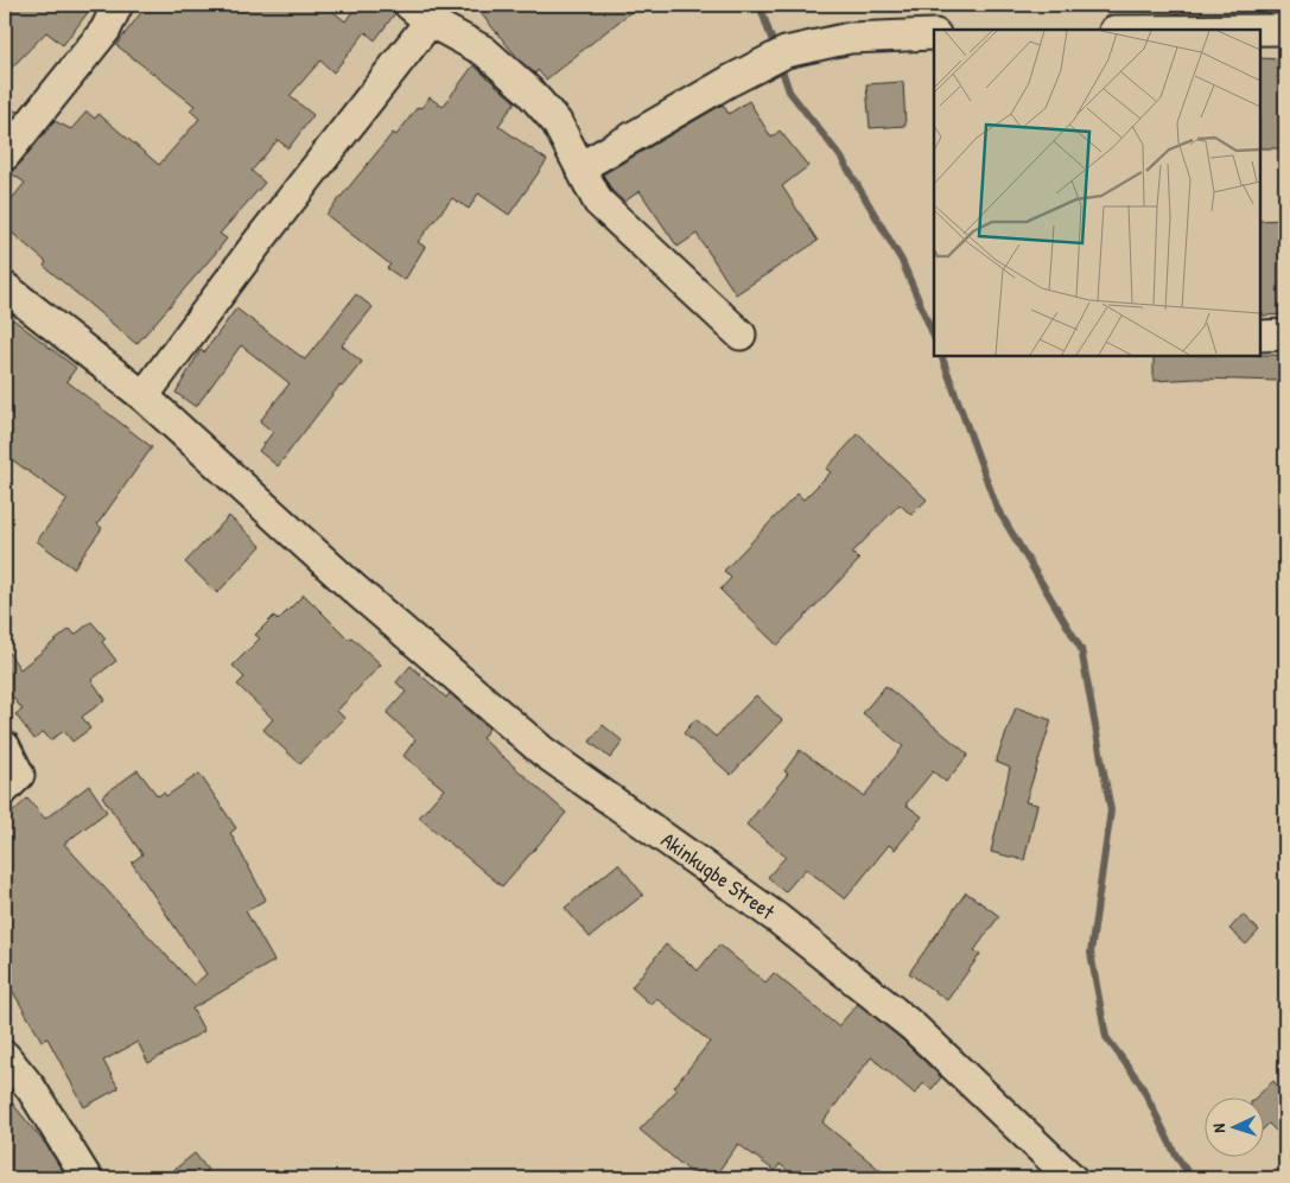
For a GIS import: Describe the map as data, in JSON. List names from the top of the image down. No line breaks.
{"streets":{"street":["Akinkugbe Street"]},"north":"left"}
